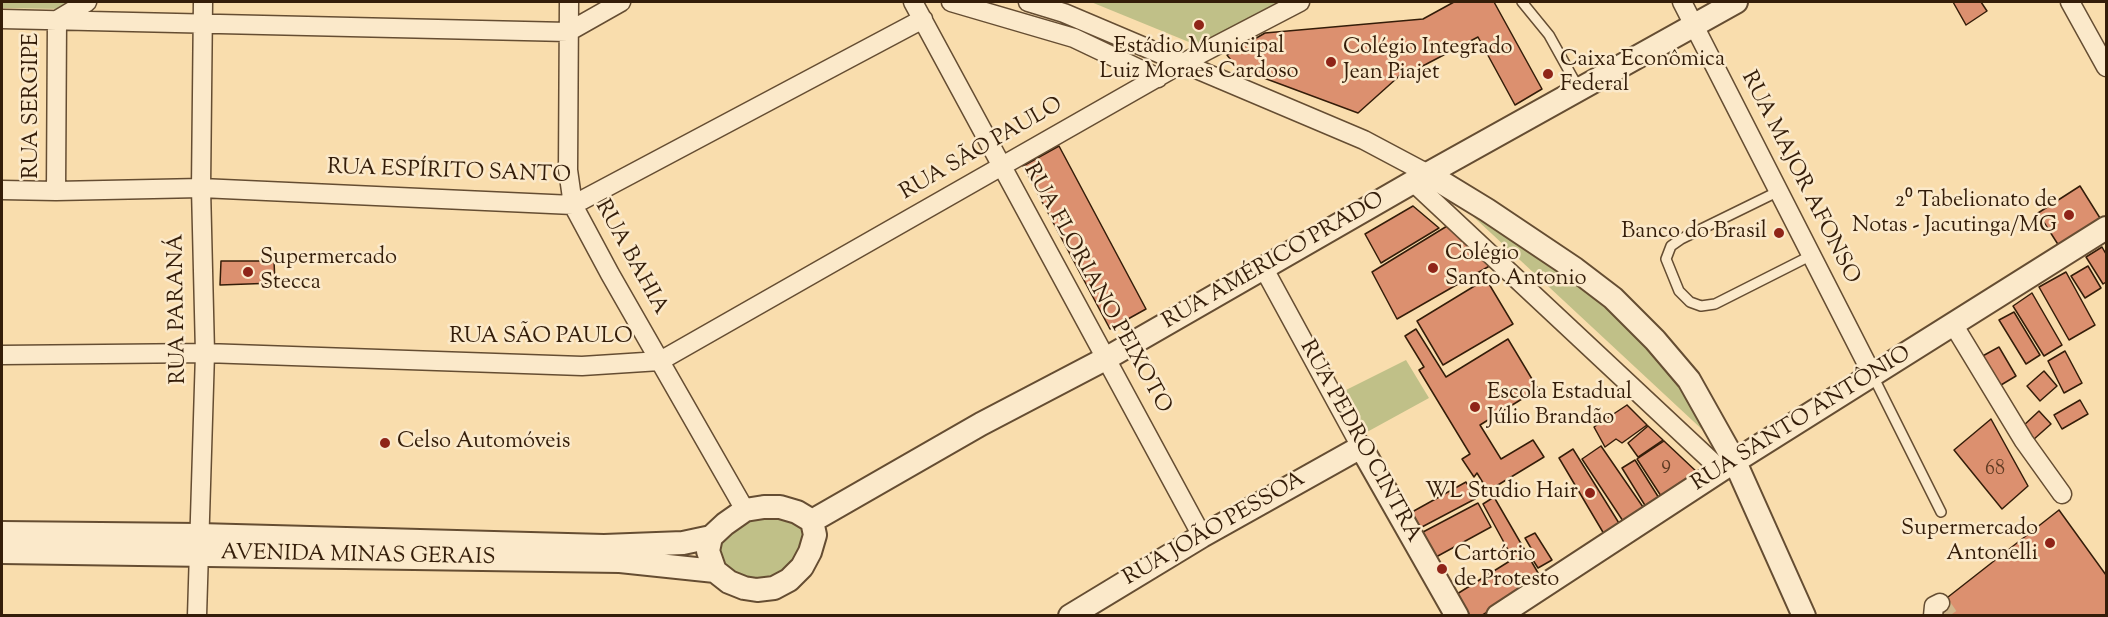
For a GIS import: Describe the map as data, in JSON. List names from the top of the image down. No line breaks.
{"streets":{"street":["RUA SERGIPE","RUA SÃO PAULO","RUA ESPÍRITO SANTO","RUA MAJOR AFONSO","RUA BAHIA","RUA AMÉRICO PRADO","RUA FLORIANO PEIXOTO","RUA PARANÁ","RUA SANTO ANTÔNIO","RUA PEDRO CINTRA","RUA JOÃO PESSOA","AVENIDA MINAS GERAIS"]},"crossings":[["RUA SERGIPE","RUA ESPÍRITO SANTO"],["RUA SÃO PAULO","RUA BAHIA"],["RUA SÃO PAULO","RUA FLORIANO PEIXOTO"],["RUA SÃO PAULO","RUA PARANÁ"],["RUA ESPÍRITO SANTO","RUA BAHIA"],["RUA ESPÍRITO SANTO","RUA FLORIANO PEIXOTO"],["RUA ESPÍRITO SANTO","RUA PARANÁ"],["RUA MAJOR AFONSO","RUA AMÉRICO PRADO"],["RUA MAJOR AFONSO","RUA SANTO ANTÔNIO"],["RUA BAHIA","RUA AMÉRICO PRADO"],["RUA BAHIA","AVENIDA MINAS GERAIS"],["RUA AMÉRICO PRADO","RUA FLORIANO PEIXOTO"],["RUA AMÉRICO PRADO","RUA PEDRO CINTRA"],["RUA AMÉRICO PRADO","AVENIDA MINAS GERAIS"],["RUA FLORIANO PEIXOTO","RUA JOÃO PESSOA"],["RUA PARANÁ","AVENIDA MINAS GERAIS"],["RUA PEDRO CINTRA","RUA JOÃO PESSOA"]],"places":["Estádio Municipal Luiz Moraes Cardoso","Colégio Integrado Jean Piajet","Caixa Econômica Federal","2⁰ Tabelionato de Notas - Jacutinga/MG","Banco do Brasil","Colégio Santo Antonio","Supermercado Stecca","Escola Estadual Júlio Brandão","Celso Automóveis","WL Studio Hair","Supermercado Antonelli","Cartório de Protesto"],"house_numbers":["9","68"]}
